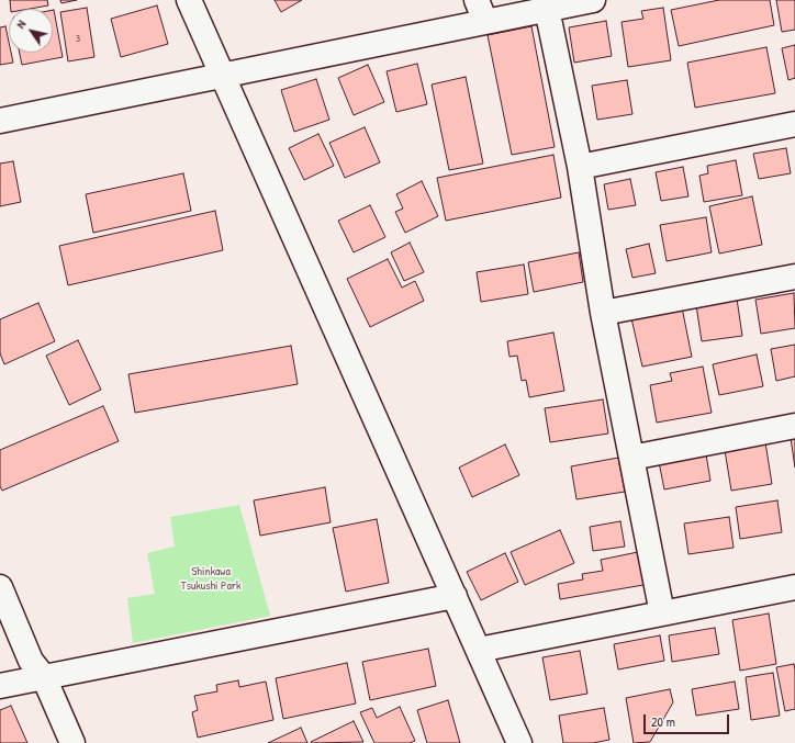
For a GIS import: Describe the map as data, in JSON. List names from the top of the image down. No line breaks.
{"parks":["Shinkawa Tsukushi Park"],"house_numbers":["3"],"scale_bar":"20 m","north":"top left"}
